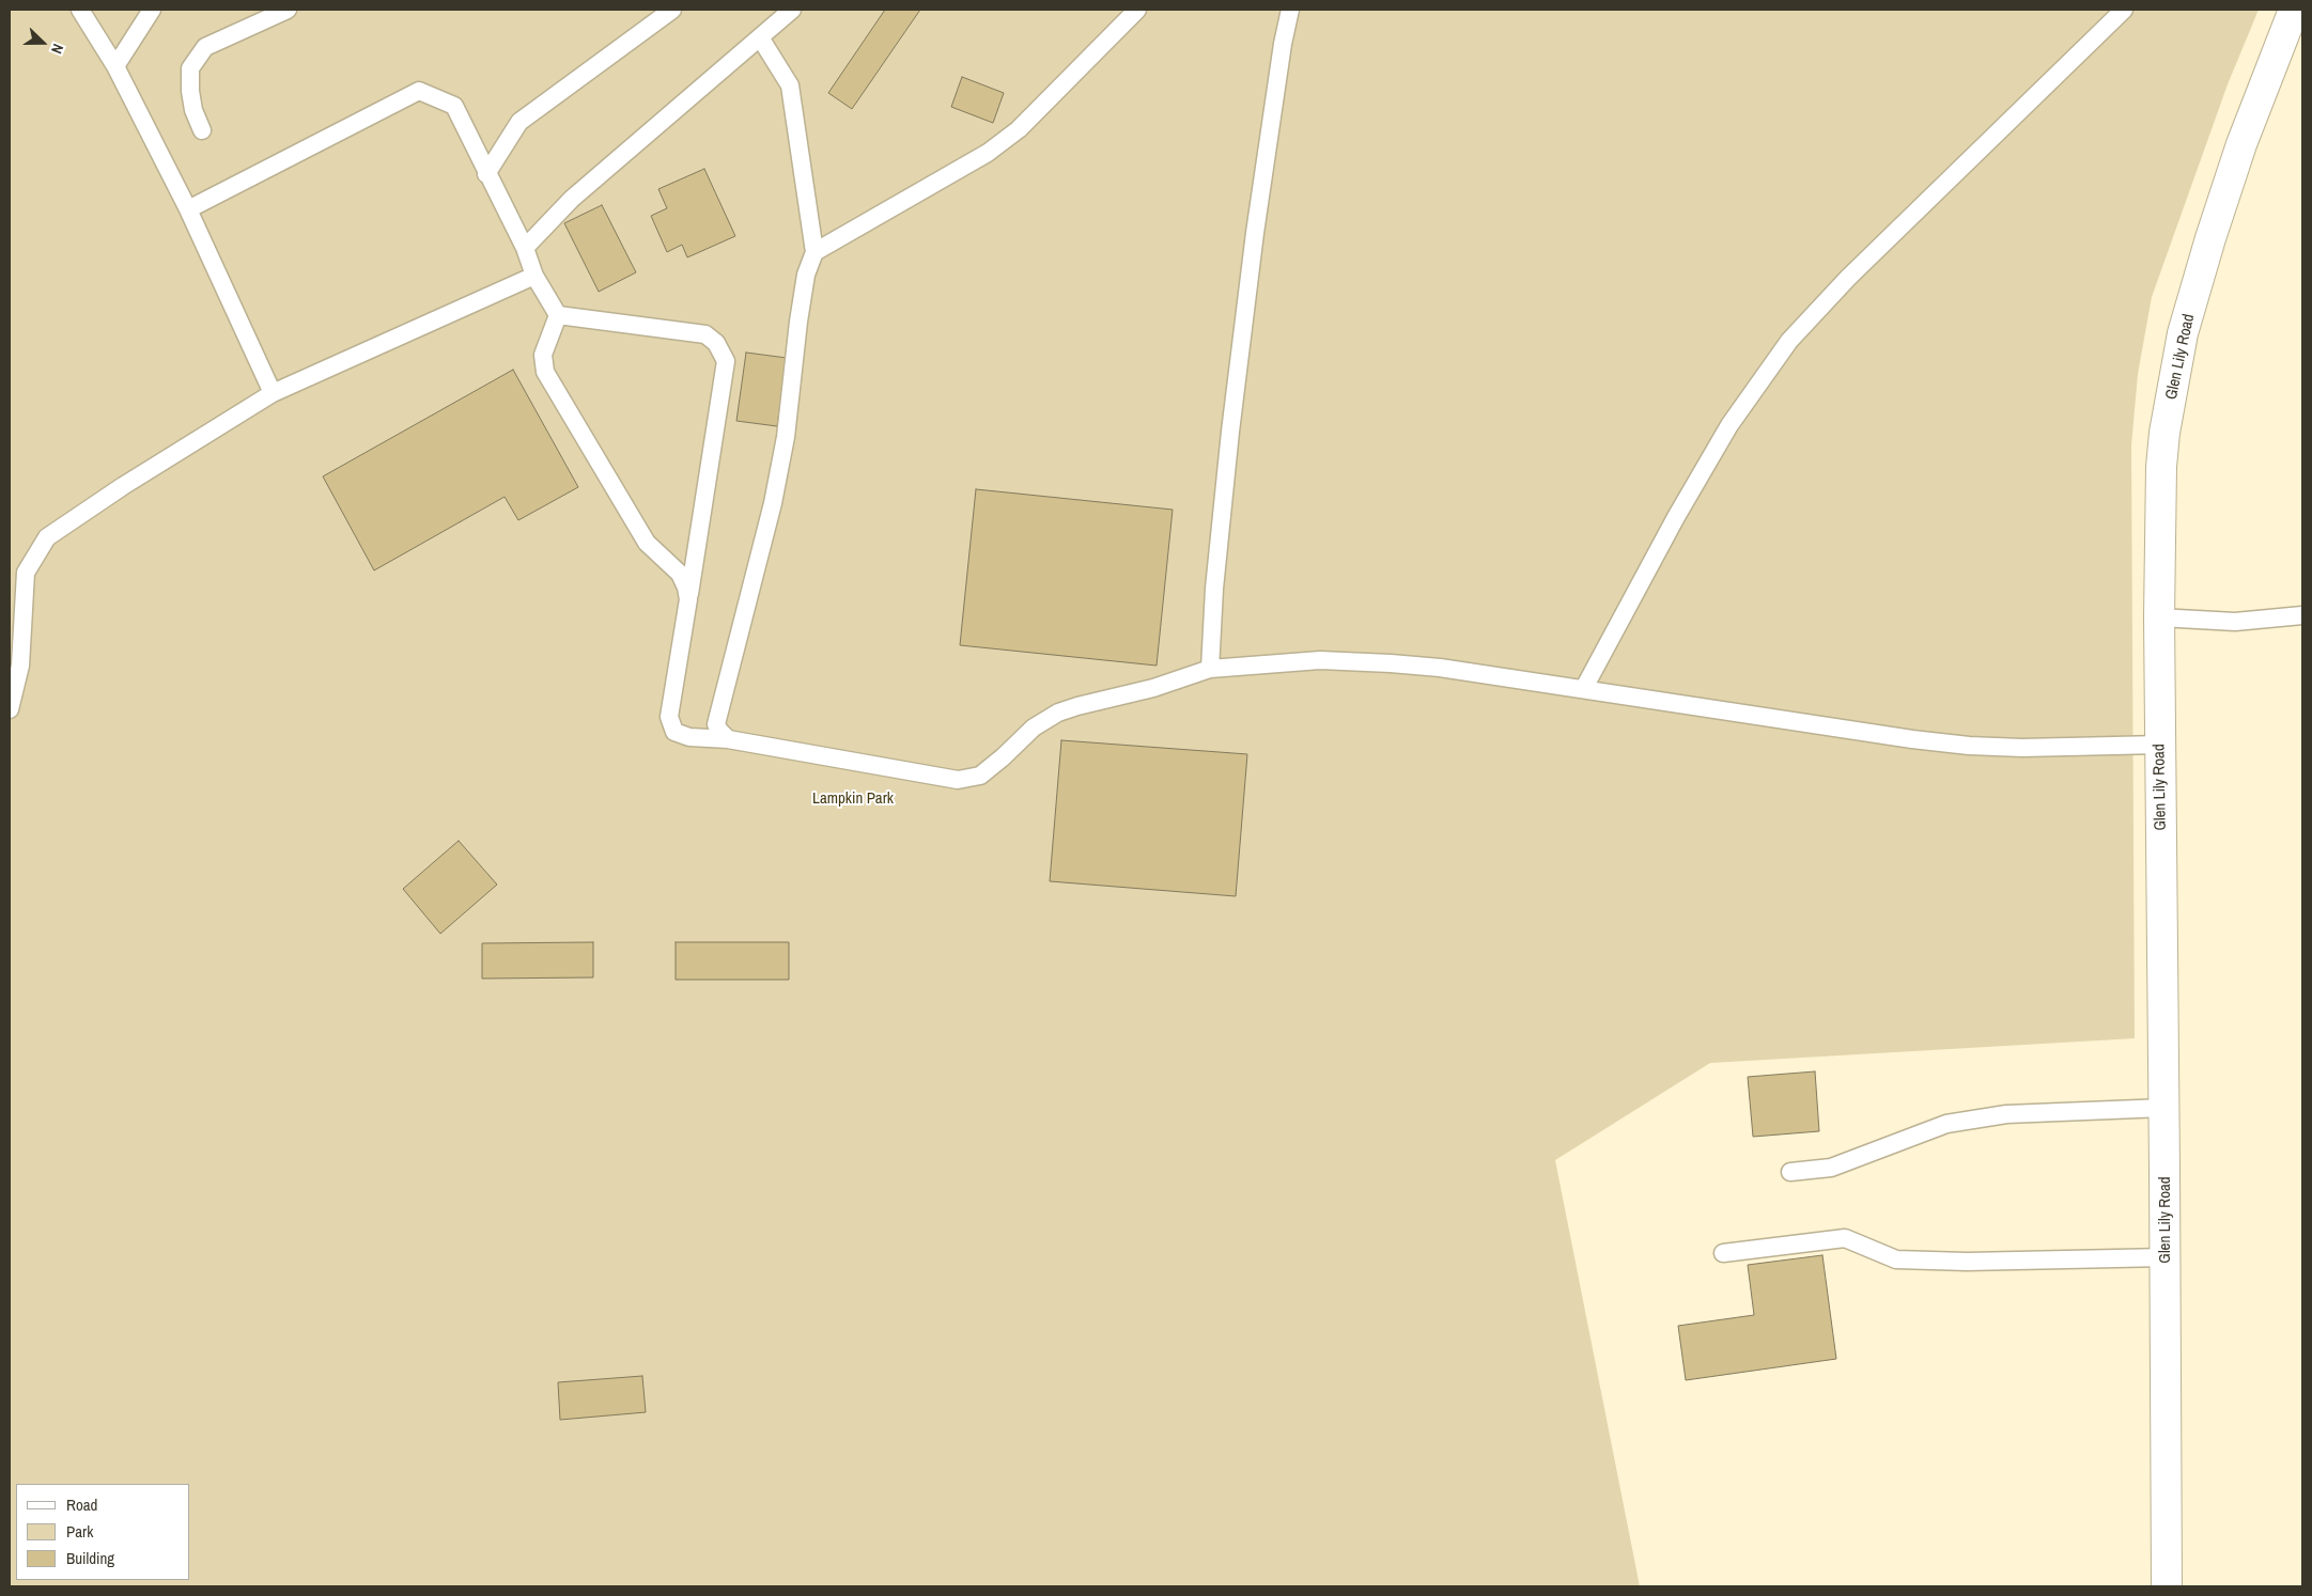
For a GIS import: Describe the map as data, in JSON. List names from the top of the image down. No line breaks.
{"streets":{"street":["Glen Lily Road"]},"parks":["Lampkin Park"],"legend":["Road","Park","Building"],"north":"right"}
